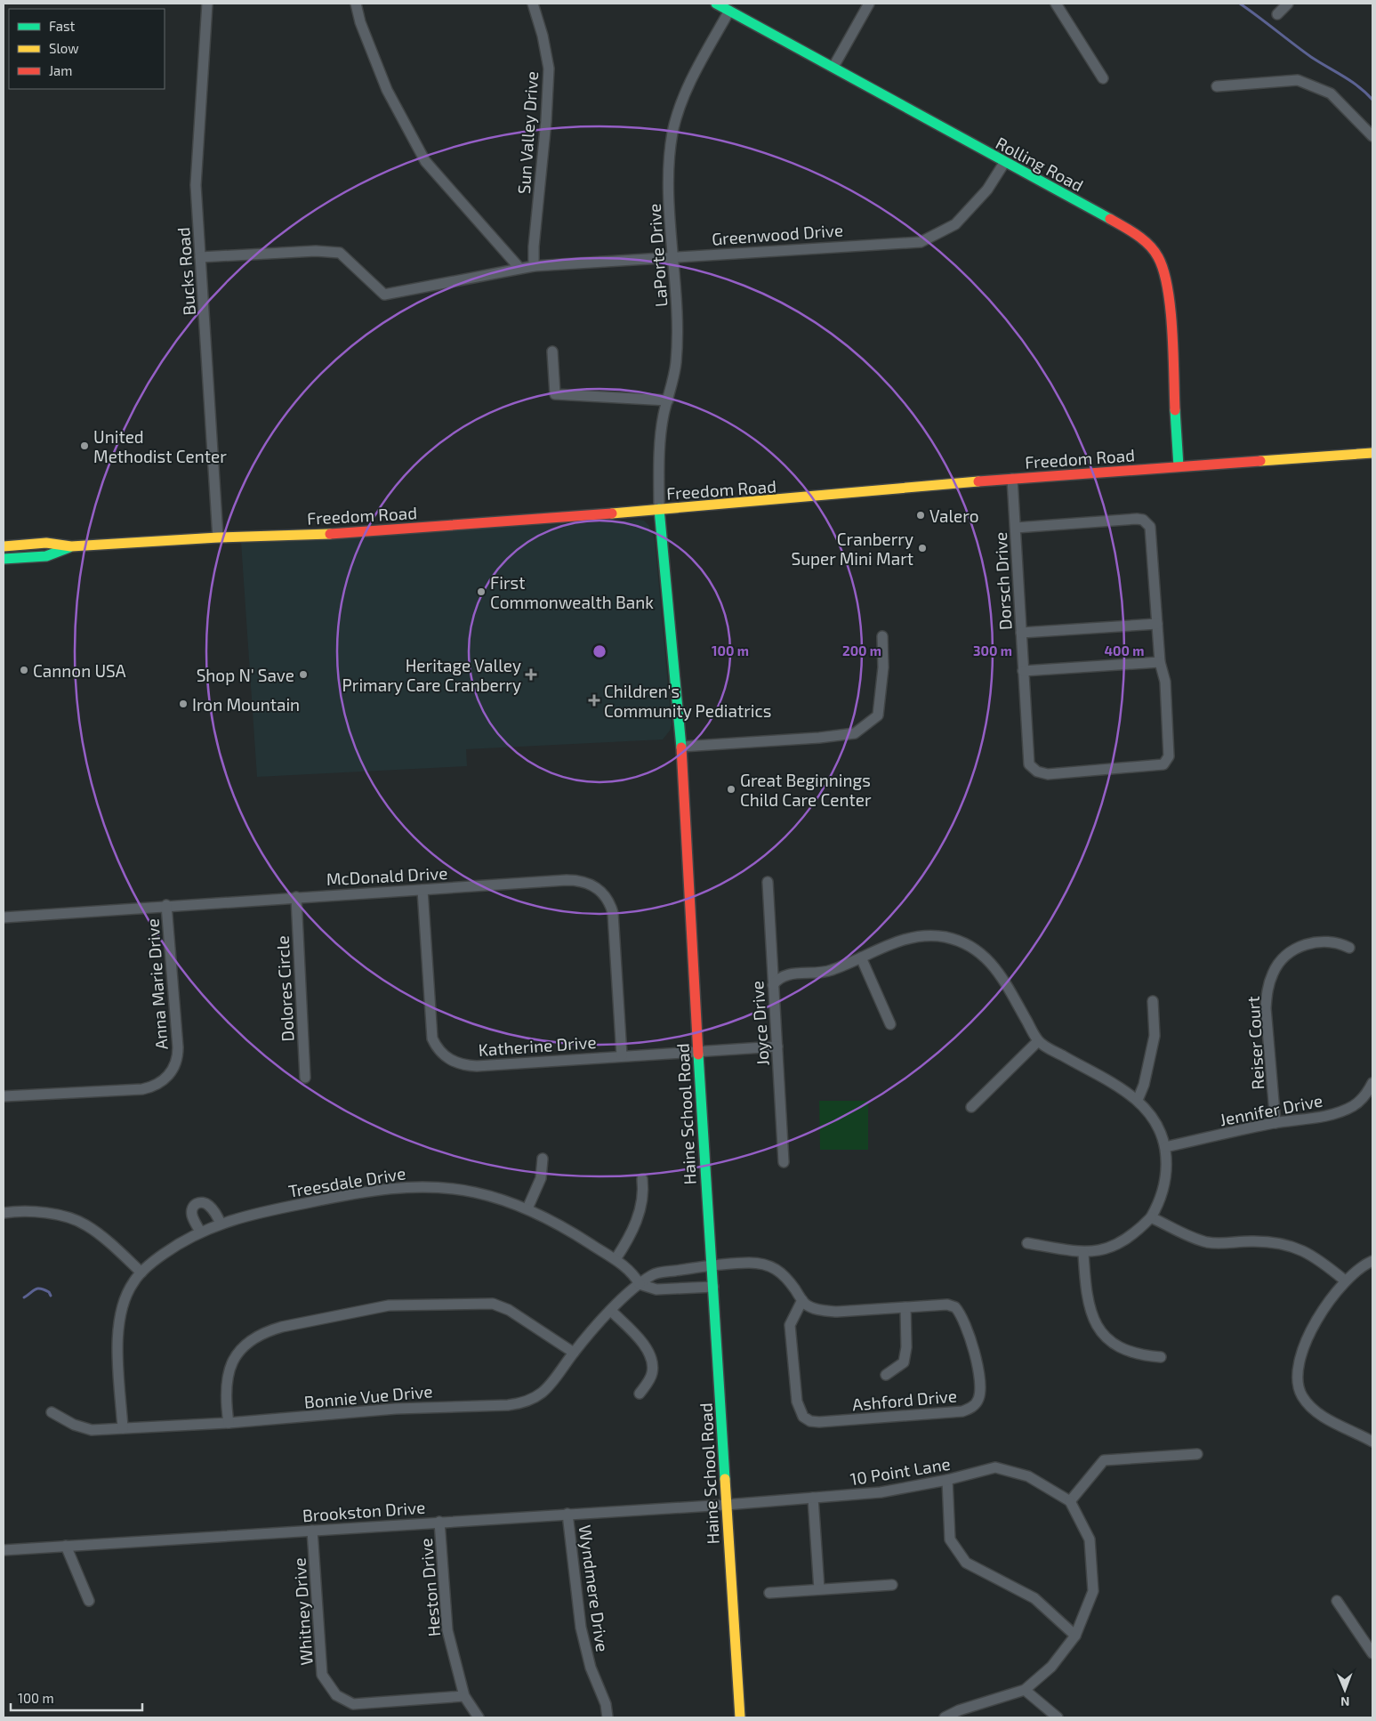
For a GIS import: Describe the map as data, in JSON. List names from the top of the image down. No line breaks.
{"streets":{"street":["Sun Valley Drive","Rolling Road","Greenwood Drive","LaPorte Drive","Bucks Road","Freedom Road","Dorsch Drive","McDonald Drive","Anna Marie Drive","Dolores Circle","Joyce Drive","Reiser Court","Katherine Drive","Jennifer Drive","Haine School Road","Treesdale Drive","Bonnie Vue Drive","Ashford Drive","10 Point Lane","Brookston Drive","Heston Drive","Wyndmere Drive","Whitney Drive"]},"crossings":[["Sun Valley Drive","Greenwood Drive"],["Rolling Road","Greenwood Drive"],["Rolling Road","LaPorte Drive"],["Rolling Road","Freedom Road"],["Greenwood Drive","LaPorte Drive"],["Greenwood Drive","Bucks Road"],["LaPorte Drive","Freedom Road"],["LaPorte Drive","Haine School Road"],["Bucks Road","Freedom Road"],["Freedom Road","Dorsch Drive"],["Freedom Road","Haine School Road"],["McDonald Drive","Anna Marie Drive"],["McDonald Drive","Dolores Circle"],["McDonald Drive","Katherine Drive"],["Joyce Drive","Katherine Drive"],["Reiser Court","Jennifer Drive"],["Katherine Drive","Haine School Road"],["Haine School Road","Bonnie Vue Drive"],["Haine School Road","Ashford Drive"],["Haine School Road","10 Point Lane"],["Haine School Road","Brookston Drive"],["Treesdale Drive","Bonnie Vue Drive"],["Bonnie Vue Drive","Ashford Drive"],["10 Point Lane","Brookston Drive"],["Brookston Drive","Heston Drive"],["Brookston Drive","Wyndmere Drive"],["Brookston Drive","Whitney Drive"],["Heston Drive","Whitney Drive"]],"places":{"other":["United Methodist Center","Valero","Cranberry Super Mini Mart","First Commonwealth Bank","Cannon USA","Shop N' Save","Iron Mountain","Great Beginnings Child Care Center"],"health":["Heritage Valley Primary Care Cranberry","Children's Community Pediatrics"]},"legend":["Fast","Slow","Jam"],"scale_bar":"100 m","north":"bottom","rings":["100 m","200 m","300 m","400 m"]}
